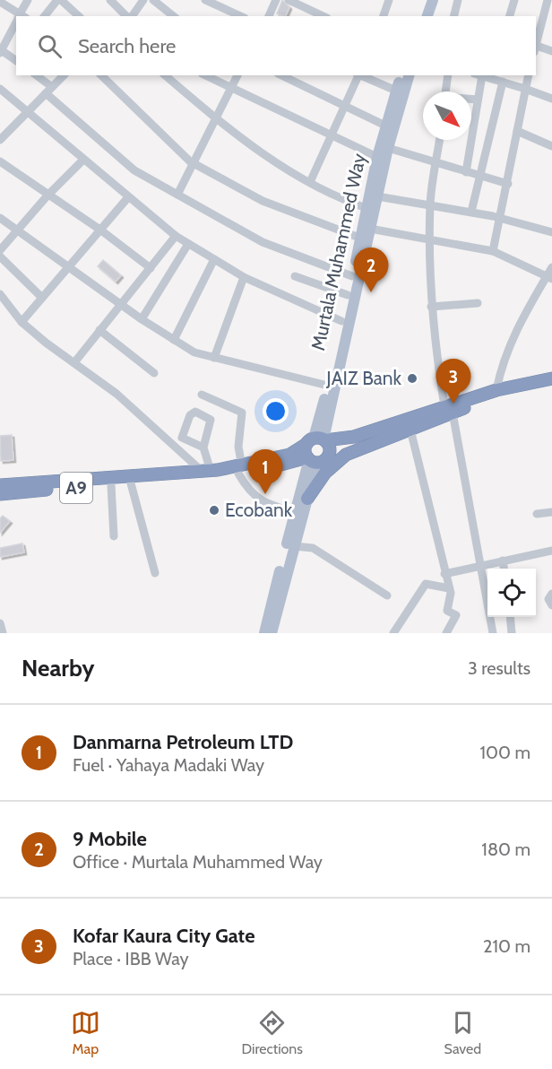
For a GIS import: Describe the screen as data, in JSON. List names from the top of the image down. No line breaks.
{"streets":{"highway":["A9"],"main road":["Murtala Muhammed Way"]},"crossings":[["Murtala Muhammed Way","A9"]],"places":["JAIZ Bank","Ecobank"],"north":"bottom right","page":{"search":"Search here","pins":["2","3","1"],"heading":["Nearby","3 results"],"list":[{"mark":"1","name":"Danmarna Petroleum LTD","note":"Fuel · Yahaya Madaki Way","value":"100 m"},{"mark":"2","name":"9 Mobile","note":"Office · Murtala Muhammed Way","value":"180 m"},{"mark":"3","name":"Kofar Kaura City Gate","note":"Place · IBB Way","value":"210 m"}],"nav":["Map","Directions","Saved"]}}
